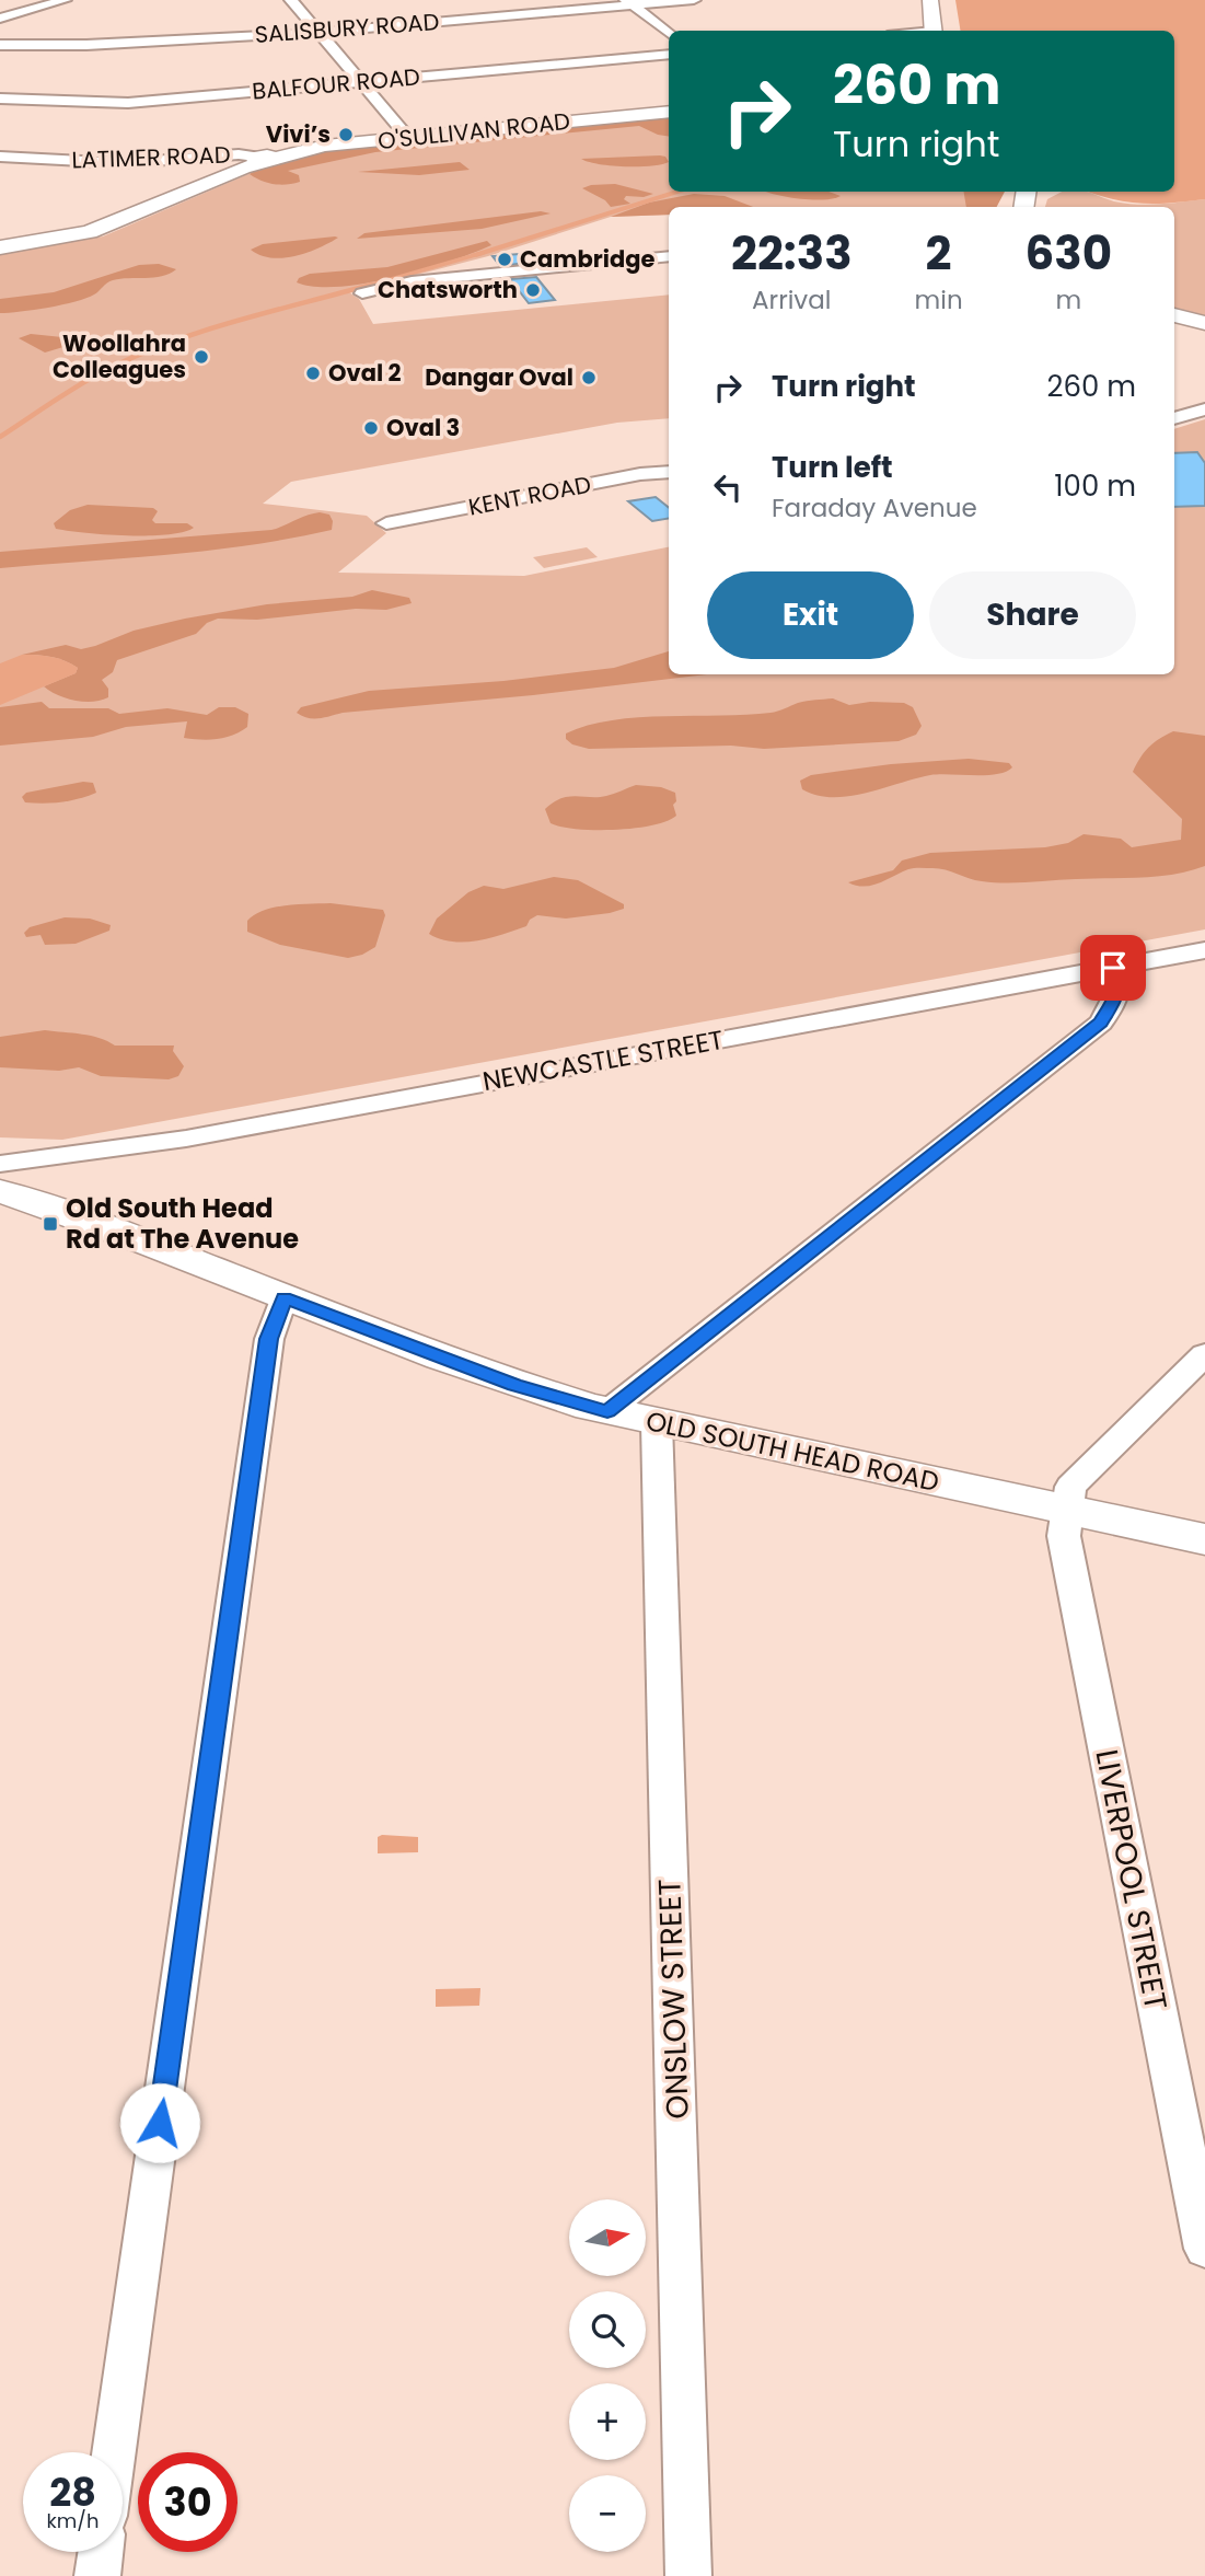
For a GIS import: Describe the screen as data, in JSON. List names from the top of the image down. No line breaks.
{"streets":{"main road":["O'SULLIVAN ROAD","OLD SOUTH HEAD ROAD"],"street":["SALISBURY ROAD","BALFOUR ROAD","LATIMER ROAD","KENT ROAD","NEWCASTLE STREET","LIVERPOOL STREET","ONSLOW STREET"]},"crossings":[["O'SULLIVAN ROAD","LATIMER ROAD"],["OLD SOUTH HEAD ROAD","LIVERPOOL STREET"],["OLD SOUTH HEAD ROAD","ONSLOW STREET"]],"places":{"other":["Vivi’s","Cambridge","Chatsworth","Woollahra Colleagues","Oval 2","Dangar Oval","Oval 3"],"transit":["Old South Head Rd at The Avenue"]},"north":"right","page":{"turn":["260 m","Turn right"],"eta":["22:33","Arrival","2","min","630","m"],"list":[{"name":"Turn right","value":"260 m"},{"name":"Turn left","note":"Faraday Avenue","value":"100 m"}],"buttons":["Exit","Share"],"map_buttons":["+","−"],"speed":"28 km/h","limit":"30"}}
